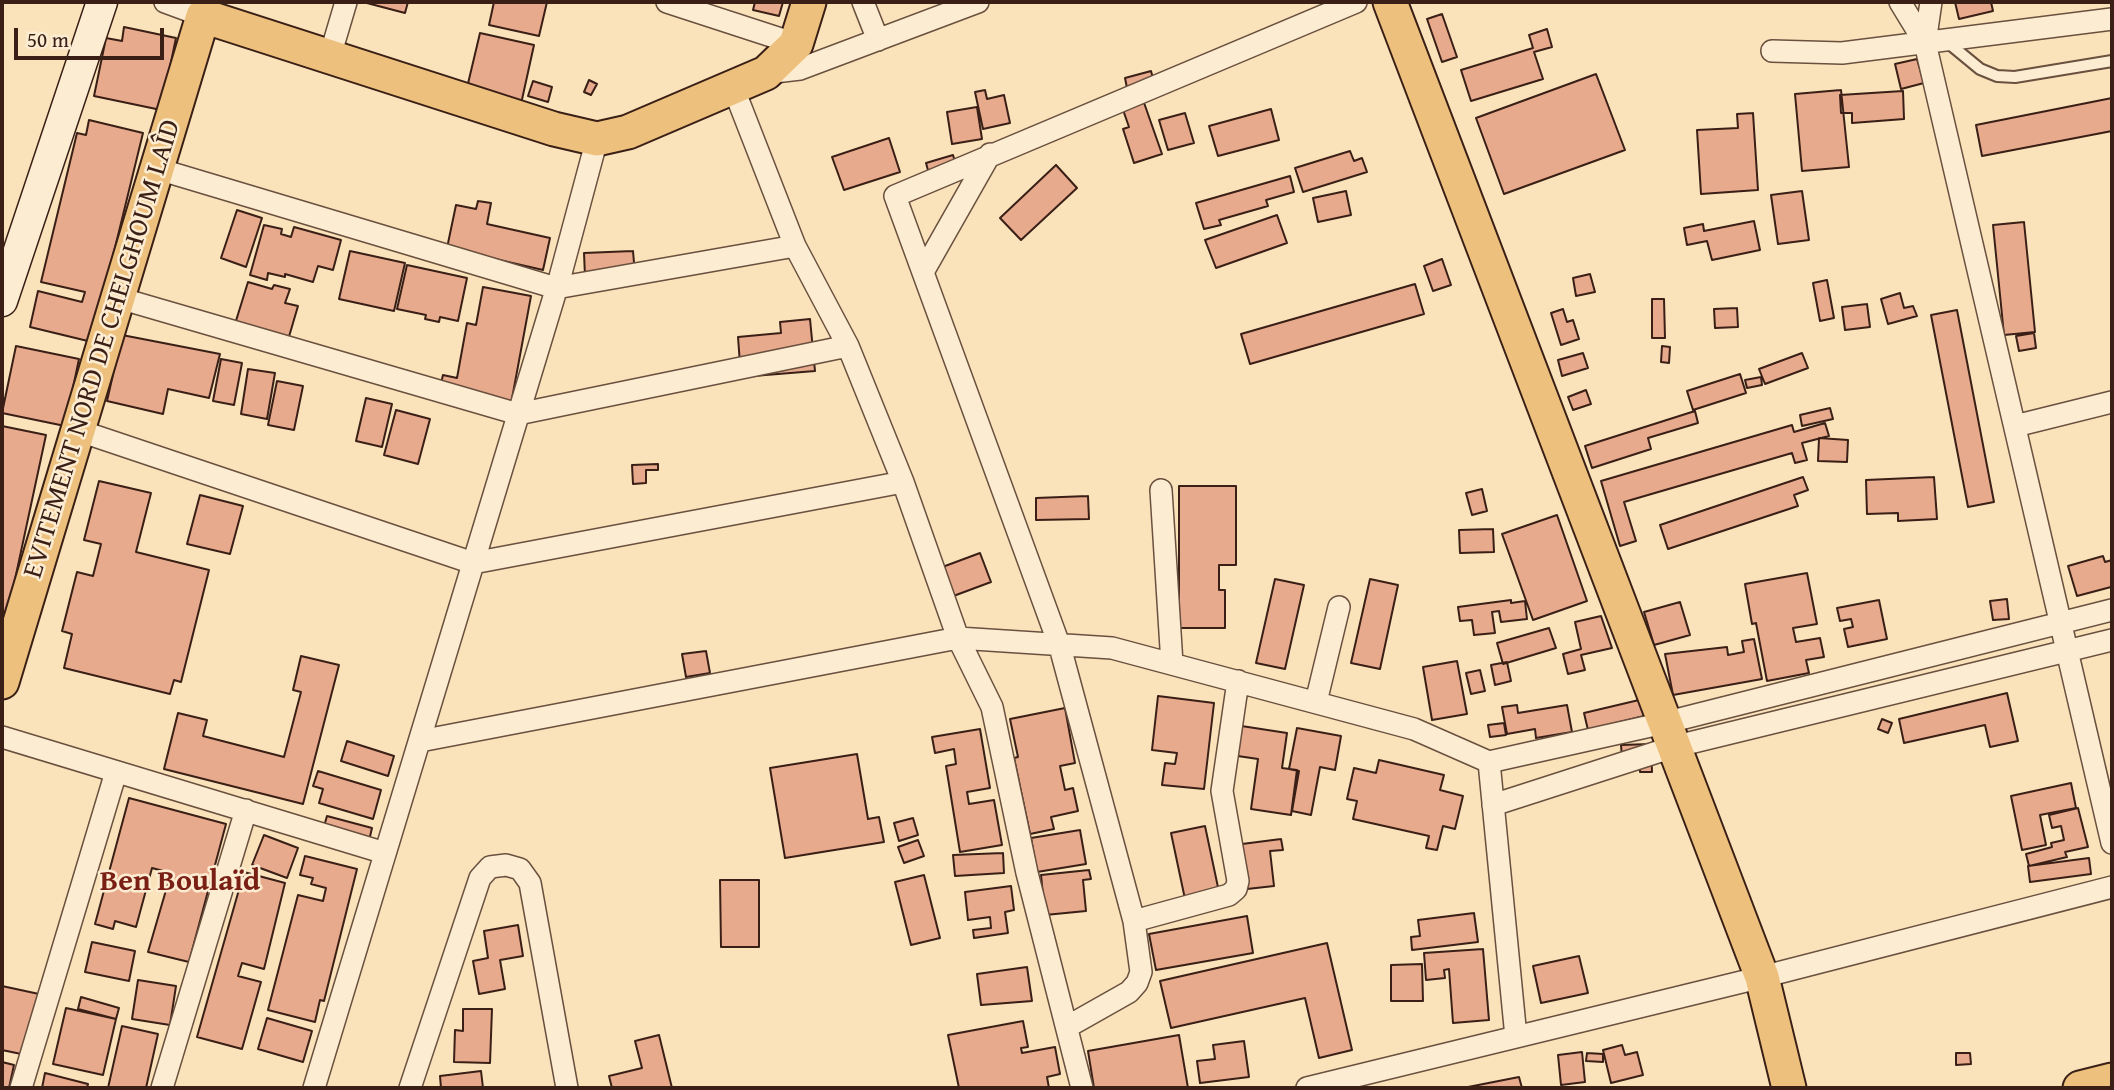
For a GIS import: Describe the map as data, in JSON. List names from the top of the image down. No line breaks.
{"streets":{"main road":["EVITEMENT NORD DE CHELGHOUM LAÎD"]},"districts":["Ben Boulaïd"],"scale_bar":"50 m"}
